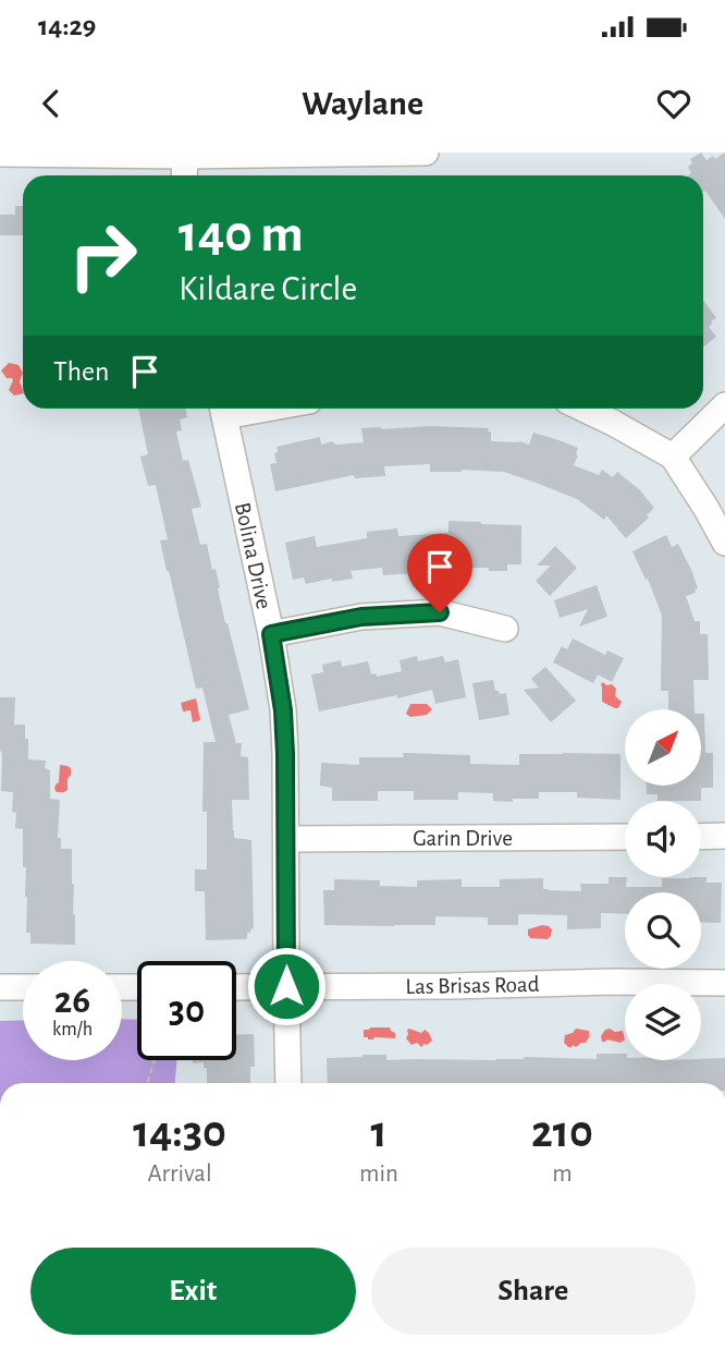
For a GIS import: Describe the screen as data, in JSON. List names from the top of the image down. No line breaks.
{"streets":{"street":["Bolina Drive","Garin Drive","Las Brisas Road"]},"crossings":[["Bolina Drive","Garin Drive"],["Bolina Drive","Las Brisas Road"]],"north":"top right","page":{"status":"14:29","header":"Waylane","turn":["140 m","Kildare Circle"],"then":"Then","speed":"26 km/h","limit":"30","eta":["14:30","Arrival","1","min","210","m"],"buttons":["Exit","Share"]}}
